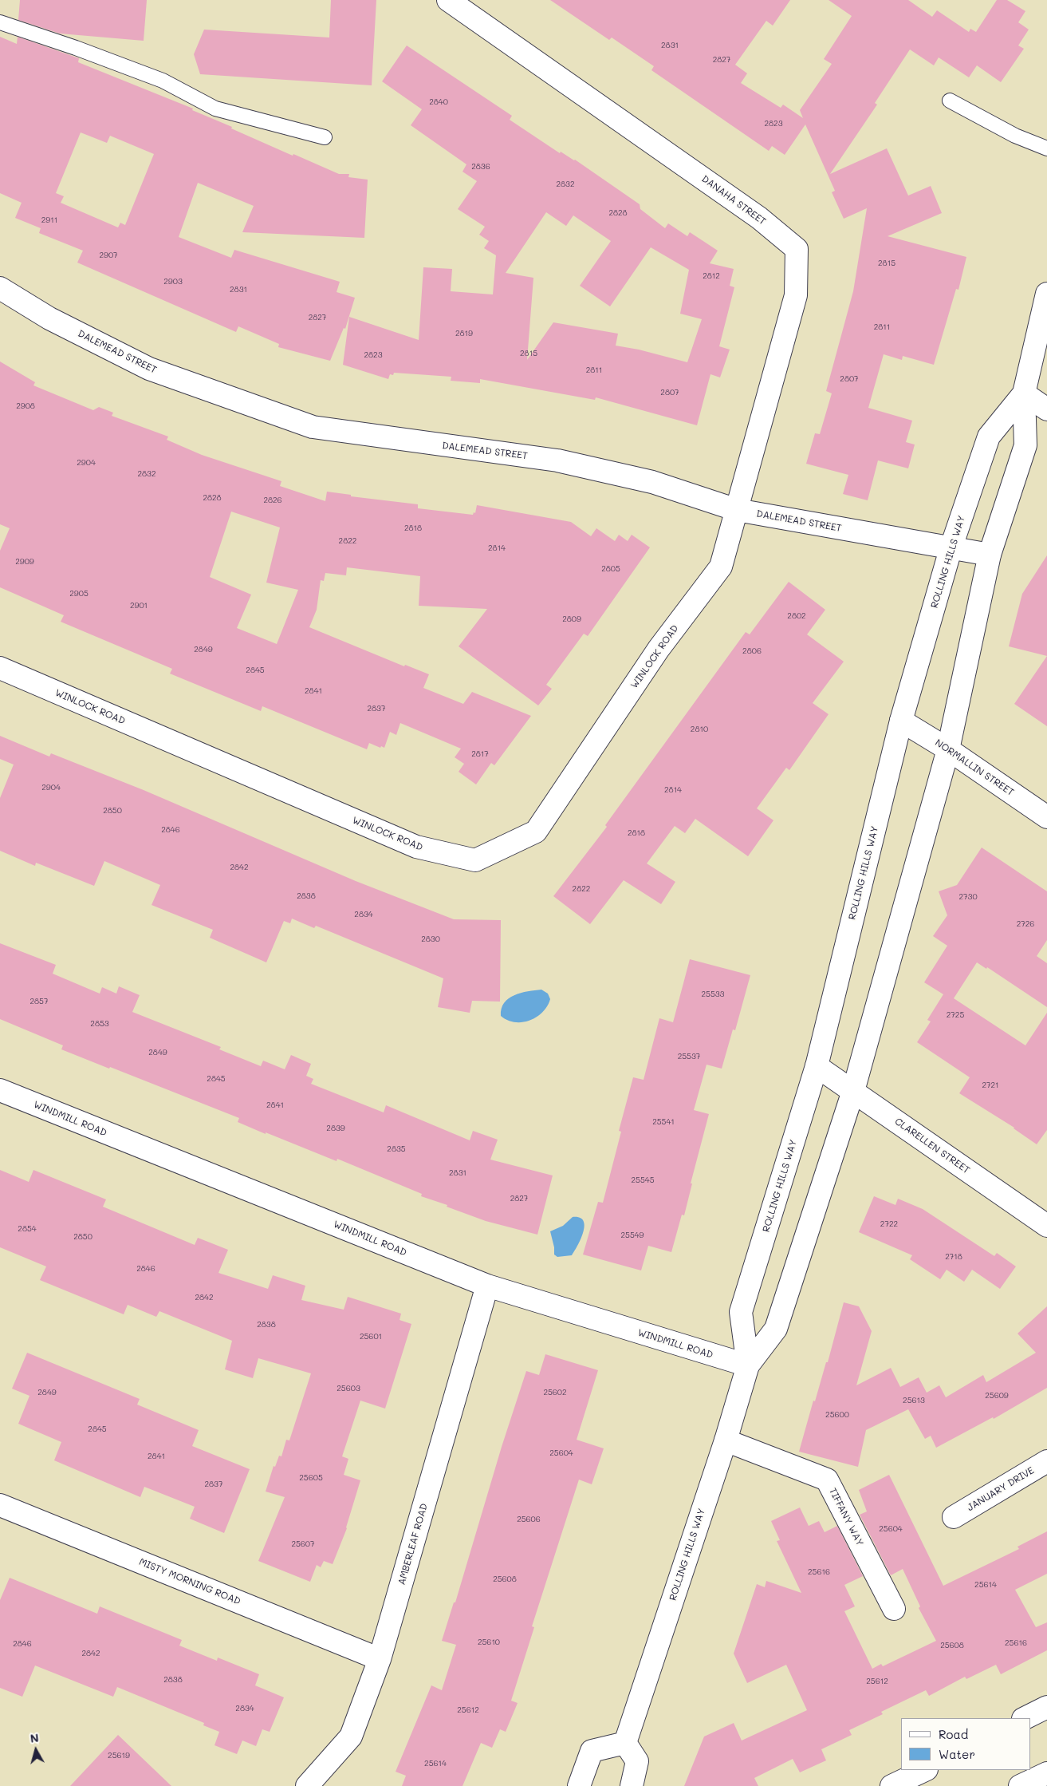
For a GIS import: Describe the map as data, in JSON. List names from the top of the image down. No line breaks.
{"streets":{"street":["DANAHA STREET","DALEMEAD STREET","ROLLING HILLS WAY","WINLOCK ROAD","NORMALLIN STREET","WINDMILL ROAD","CLARELLEN STREET","JANUARY DRIVE","TIFFANY WAY","AMBERLEAF ROAD","MISTY MORNING ROAD"]},"crossings":[["DANAHA STREET","DALEMEAD STREET"],["DANAHA STREET","WINLOCK ROAD"],["DALEMEAD STREET","ROLLING HILLS WAY"],["DALEMEAD STREET","WINLOCK ROAD"],["ROLLING HILLS WAY","NORMALLIN STREET"],["ROLLING HILLS WAY","WINDMILL ROAD"],["ROLLING HILLS WAY","CLARELLEN STREET"],["ROLLING HILLS WAY","TIFFANY WAY"],["WINDMILL ROAD","AMBERLEAF ROAD"],["AMBERLEAF ROAD","MISTY MORNING ROAD"]],"house_numbers":["2831","2827","2840","2823","2836","2832","2828","2911","2907","2815","2812","2903","2831","2827","2811","2819","2815","2823","2811","2807","2807","2908","2904","2832","2828","2826","2818","2822","2814","2909","2805","2905","2901","2802","2809","2849","2806","2845","2841","2837","2810","2817","2904","2814","2850","2846","2818","2842","2822","2838","2730","2834","2726","2830","25533","2857","2725","2853","2849","25537","2845","2721","2841","25541","2839","2835","2831","25545","2827","2722","2854","25549","2850","2718","2846","2842","2838","25601","25603","2849","25602","25609","25613","25600","2845","25604","2841","25605","2837","25606","25604","25607","25616","25608","25614","25610","25616","2846","25608","2842","2838","25612","2834","25612","25619","25614"],"legend":["Road","Water"],"north":"top"}
